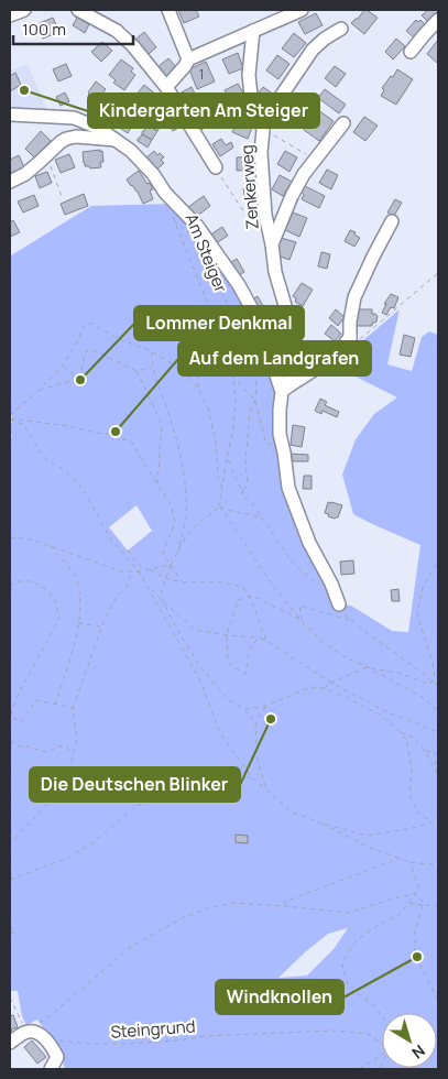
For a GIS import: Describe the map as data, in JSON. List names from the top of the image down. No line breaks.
{"streets":{"street":["Zenkerweg"],"path":["Am Steiger","Steingrund"]},"places":["Kindergarten Am Steiger","Lommer Denkmal","Auf dem Landgrafen","Die Deutschen Blinker","Windknollen"],"house_numbers":["1"],"scale_bar":"100 m","north":"bottom right"}
